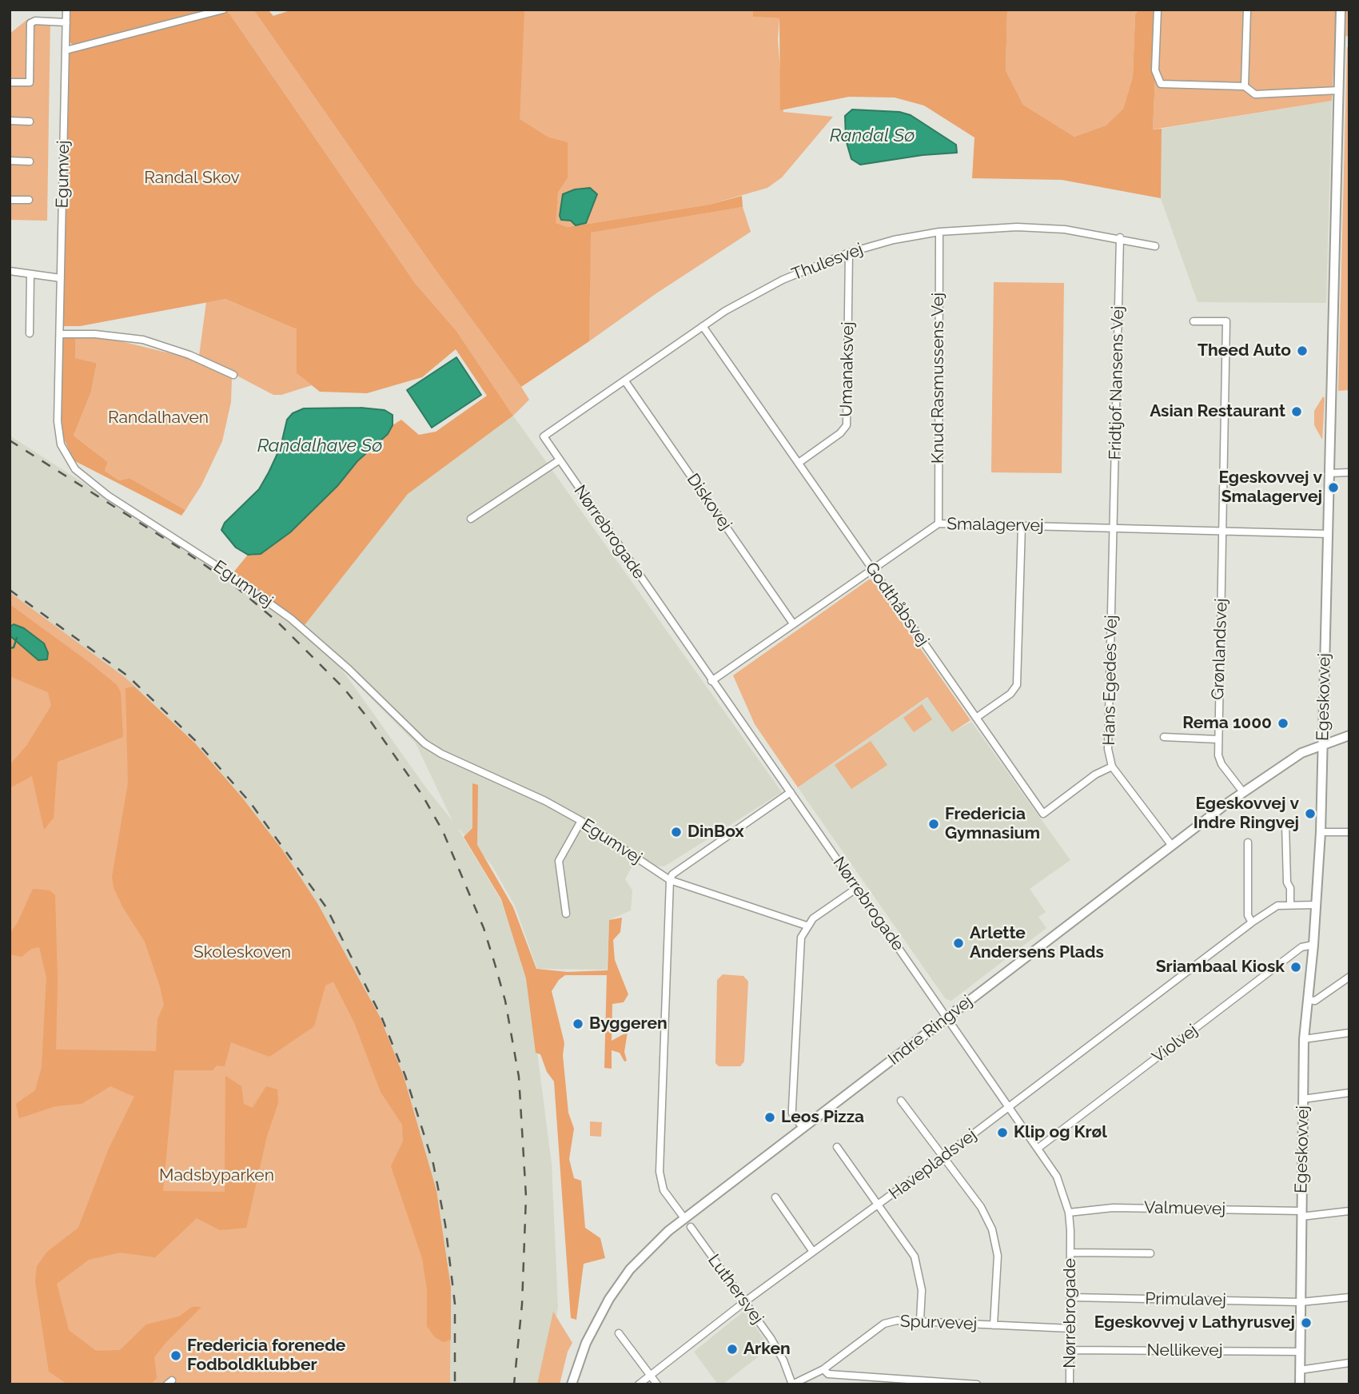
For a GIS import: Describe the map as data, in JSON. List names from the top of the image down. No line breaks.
{"streets":{"street":["Egumvej","Thulesvej","Umanaksvej","Knud Rasmussens Vej","Fridtjof Nansens Vej","Diskovej","Smalagervej","Nørrebrogade","Godthåbsvej","Grønlandsvej","Hans Egedes Vej","Egeskovvej","Indre Ringvej","Violvej","Havepladsvej","Valmuevej","Luthersvej","Primulavej","Spurvevej","Nellikevej"]},"crossings":[["Thulesvej","Umanaksvej"],["Thulesvej","Knud Rasmussens Vej"],["Thulesvej","Fridtjof Nansens Vej"],["Thulesvej","Diskovej"],["Thulesvej","Nørrebrogade"],["Thulesvej","Godthåbsvej"],["Umanaksvej","Godthåbsvej"],["Knud Rasmussens Vej","Smalagervej"],["Fridtjof Nansens Vej","Smalagervej"],["Fridtjof Nansens Vej","Hans Egedes Vej"],["Diskovej","Smalagervej"],["Smalagervej","Nørrebrogade"],["Smalagervej","Godthåbsvej"],["Smalagervej","Grønlandsvej"],["Smalagervej","Hans Egedes Vej"],["Smalagervej","Egeskovvej"],["Nørrebrogade","Indre Ringvej"],["Nørrebrogade","Violvej"],["Nørrebrogade","Havepladsvej"],["Nørrebrogade","Valmuevej"],["Nørrebrogade","Primulavej"],["Nørrebrogade","Spurvevej"],["Nørrebrogade","Nellikevej"],["Godthåbsvej","Hans Egedes Vej"],["Grønlandsvej","Indre Ringvej"],["Hans Egedes Vej","Indre Ringvej"],["Egeskovvej","Indre Ringvej"],["Egeskovvej","Violvej"],["Egeskovvej","Havepladsvej"],["Egeskovvej","Valmuevej"],["Egeskovvej","Primulavej"],["Egeskovvej","Nellikevej"],["Havepladsvej","Luthersvej"],["Luthersvej","Spurvevej"]],"water":["Randal Sø","Randalhave Sø"],"parks":["Randal Skov","Randalhaven","Skoleskoven","Madsbyparken"],"places":["Theed Auto","Asian Restaurant","Egeskovvej v Smalagervej","Rema 1000","Egeskovvej v Indre Ringvej","Fredericia Gymnasium","DinBox","Arlette Andersens Plads","Sriambaal Kiosk","Byggeren","Leos Pizza","Klip og Krøl","Egeskovvej v Lathyrusvej","Arken","Fredericia forenede Fodboldklubber"]}
